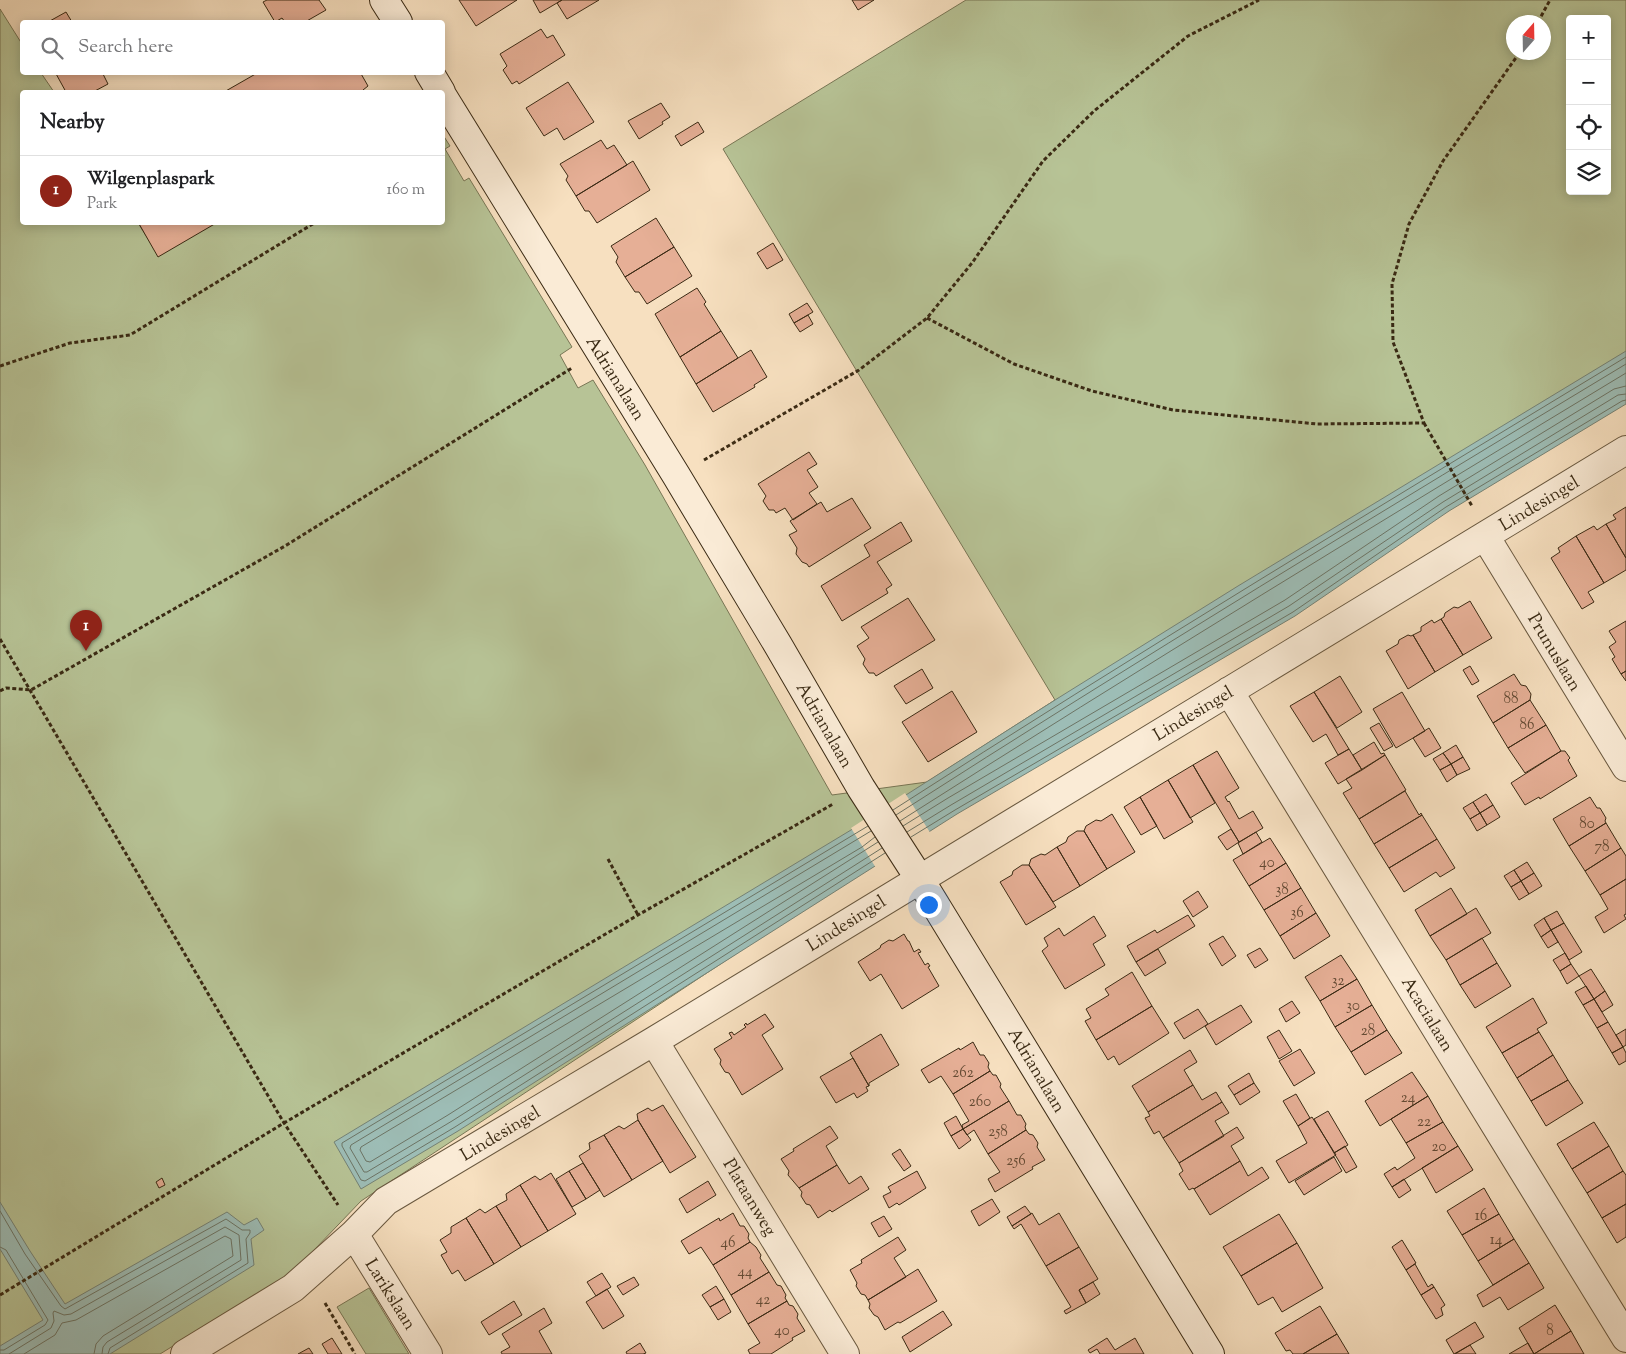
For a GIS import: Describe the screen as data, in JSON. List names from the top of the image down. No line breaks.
{"streets":{"street":["Adrianalaan","Lindesingel","Prunuslaan","Acacialaan","Plataanweg","Larikslaan"]},"crossings":[["Adrianalaan","Lindesingel"],["Lindesingel","Prunuslaan"],["Lindesingel","Acacialaan"],["Lindesingel","Plataanweg"],["Lindesingel","Larikslaan"]],"house_numbers":["88","86","80","78","40","38","36","32","30","28","262","24","260","22","258","20","256","16","14","46","44","42","40","8"],"north":"top","page":{"map_buttons":["+","−"],"search":"Search here","heading":"Nearby","list":[{"mark":"1","name":"Wilgenplaspark","note":"Park","value":"160 m"}],"pins":"1"}}
